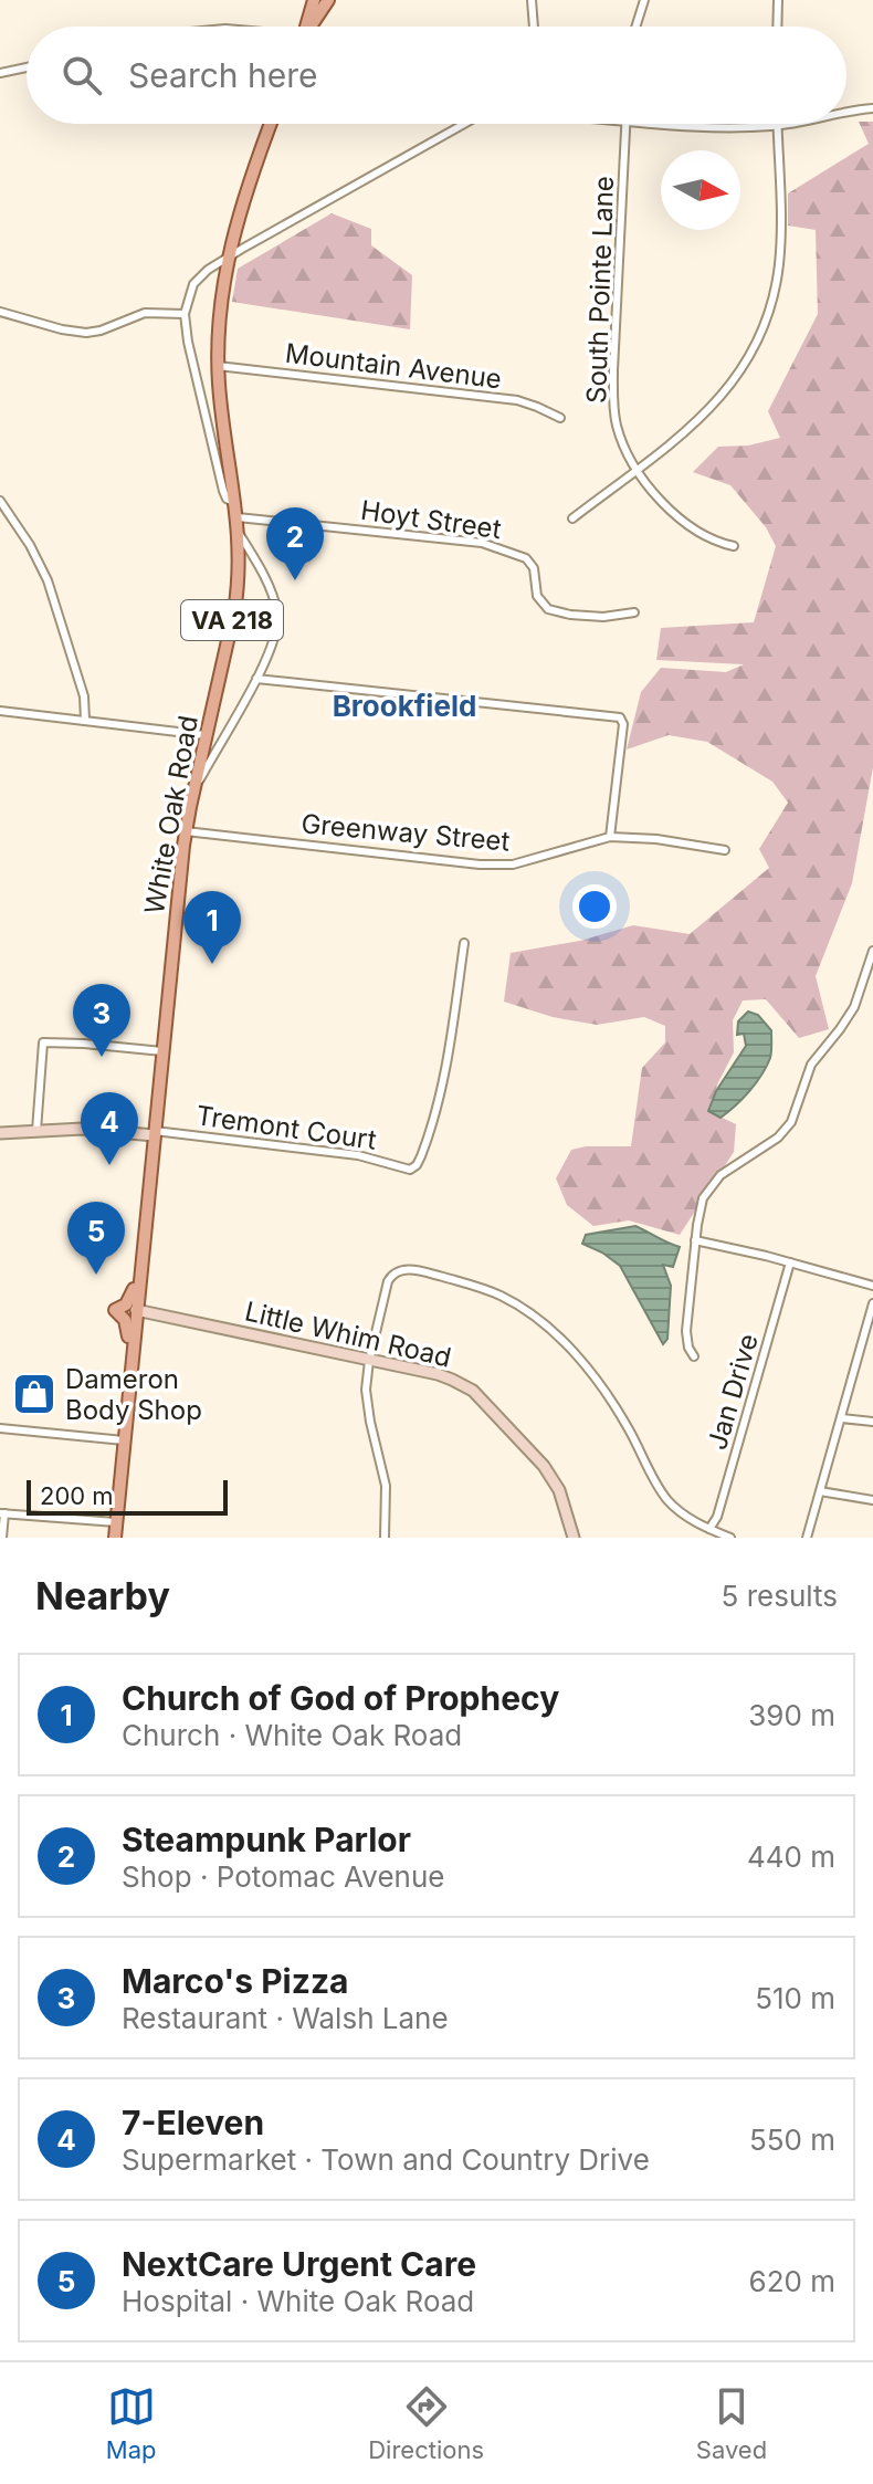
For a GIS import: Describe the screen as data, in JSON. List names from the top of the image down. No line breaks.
{"streets":{"main road":["VA 218","White Oak Road"],"street":["South Pointe Lane","Mountain Avenue","Hoyt Street","Greenway Street","Tremont Court","Little Whim Road","Jan Drive"]},"crossings":[["Mountain Avenue","White Oak Road"],["Hoyt Street","White Oak Road"],["White Oak Road","Greenway Street"],["White Oak Road","Tremont Court"],["White Oak Road","Little Whim Road"]],"districts":["Brookfield"],"places":{"shop":["Dameron Body Shop"]},"scale_bar":"200 m","north":"right","page":{"search":"Search here","pins":["2","1","3","4","5"],"scale":"200 m","heading":["Nearby","5 results"],"list":[{"mark":"1","name":"Church of God of Prophecy","note":"Church · White Oak Road","value":"390 m"},{"mark":"2","name":"Steampunk Parlor","note":"Shop · Potomac Avenue","value":"440 m"},{"mark":"3","name":"Marco's Pizza","note":"Restaurant · Walsh Lane","value":"510 m"},{"mark":"4","name":"7-Eleven","note":"Supermarket · Town and Country Drive","value":"550 m"},{"mark":"5","name":"NextCare Urgent Care","note":"Hospital · White Oak Road","value":"620 m"}],"nav":["Map","Directions","Saved"]}}
